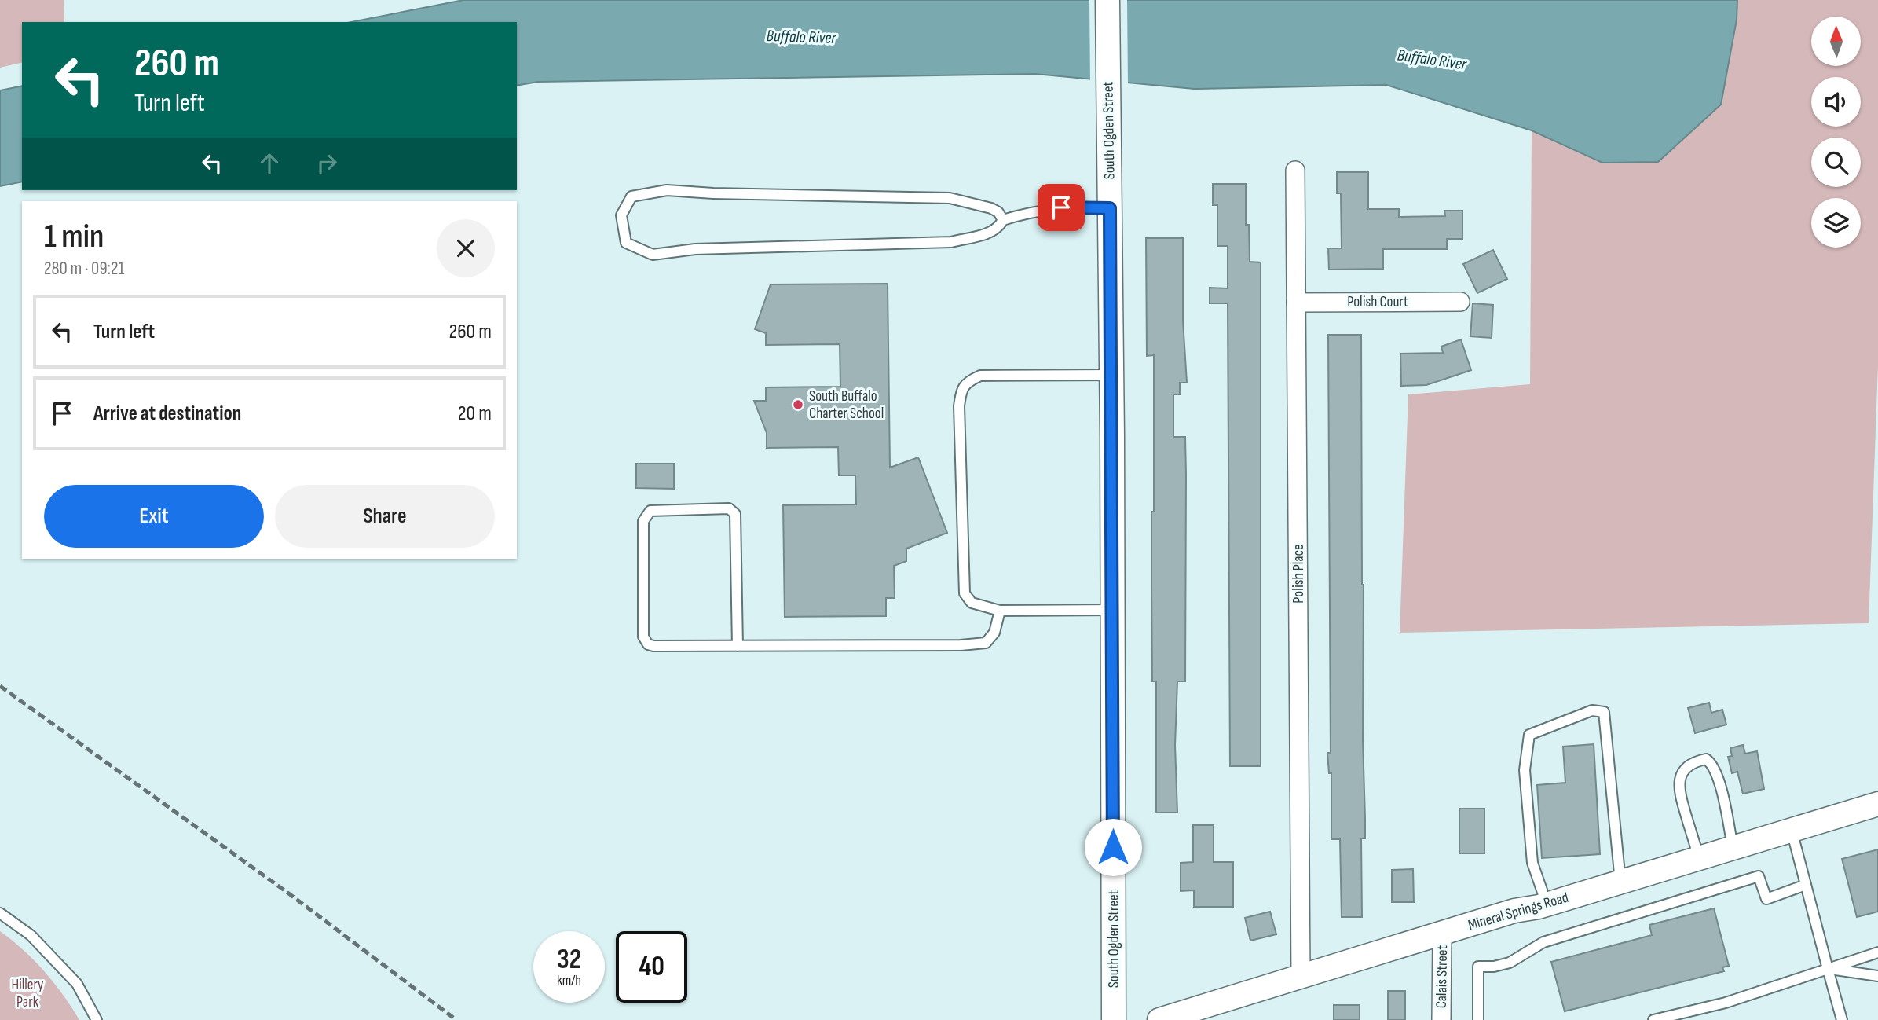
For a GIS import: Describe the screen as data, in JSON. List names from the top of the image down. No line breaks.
{"streets":{"street":["South Ogden Street","Polish Court","Polish Place","Mineral Springs Road","Calais Street"]},"crossings":[["Polish Court","Polish Place"],["Polish Place","Mineral Springs Road"],["Mineral Springs Road","Calais Street"]],"water":["Buffalo River"],"parks":["Hillery Park"],"places":["South Buffalo Charter School"],"north":"top","page":{"turn":["260 m","Turn left"],"heading":["1 min","280 m · 09:21"],"list":[{"name":"Turn left","value":"260 m"},{"name":"Arrive at destination","value":"20 m"}],"buttons":["Exit","Share"],"speed":"32 km/h","limit":"40"}}
